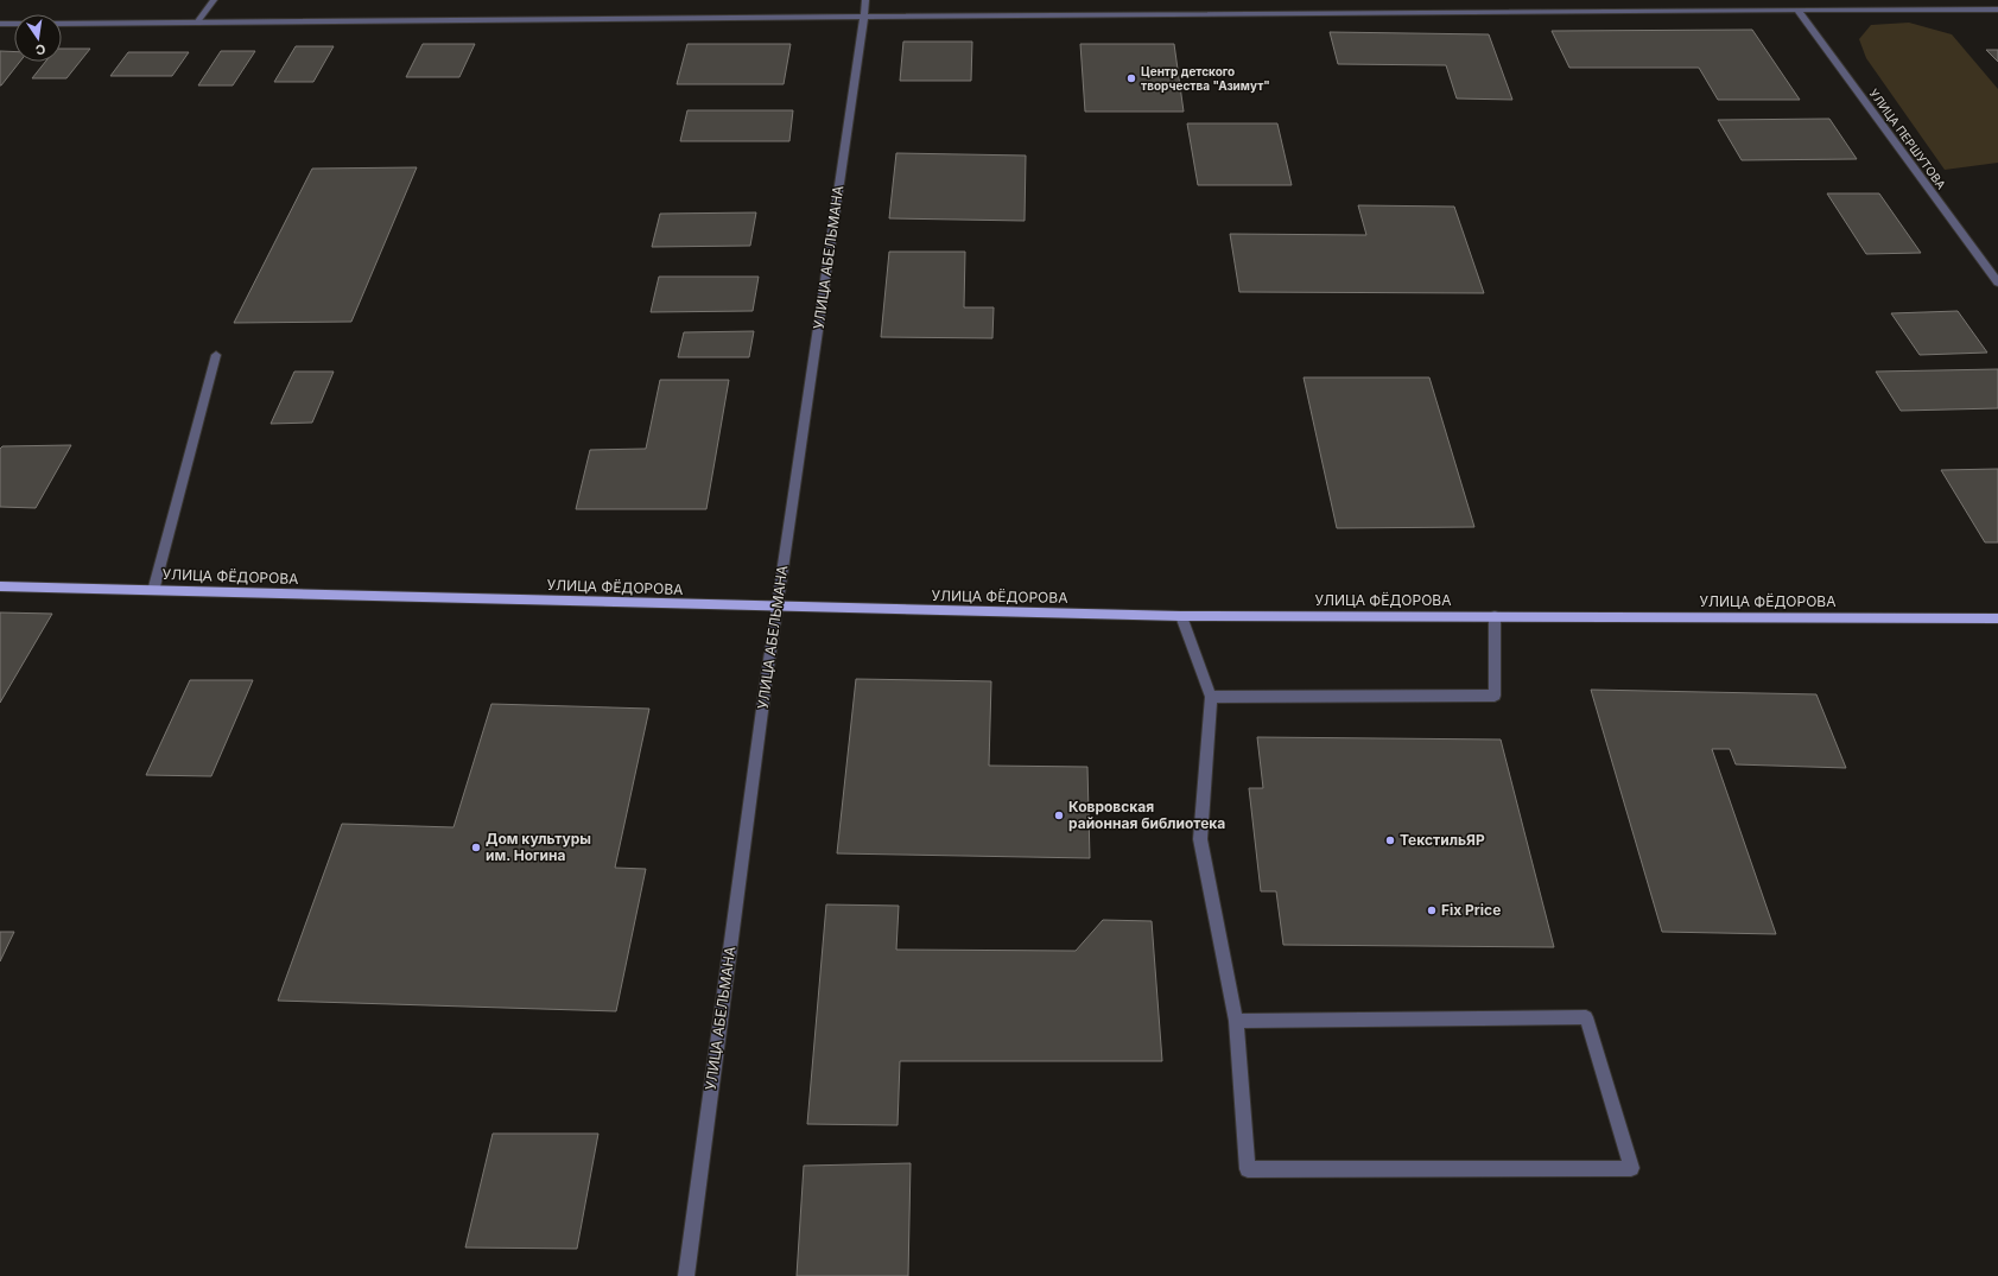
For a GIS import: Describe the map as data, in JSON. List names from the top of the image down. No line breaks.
{"streets":{"main road":["УЛИЦА ФЁДОРОВА"],"street":["УЛИЦА ПЕРШУТОВА","УЛИЦА АБЕЛЬМАНА"]},"crossings":[["УЛИЦА АБЕЛЬМАНА","УЛИЦА ФЁДОРОВА"]],"places":["Центр детского творчества \"Азимут\"","Ковровская районная библиотека","ТекстильЯР","Дом культуры им. Ногина","Fix Price"],"north":"bottom"}
